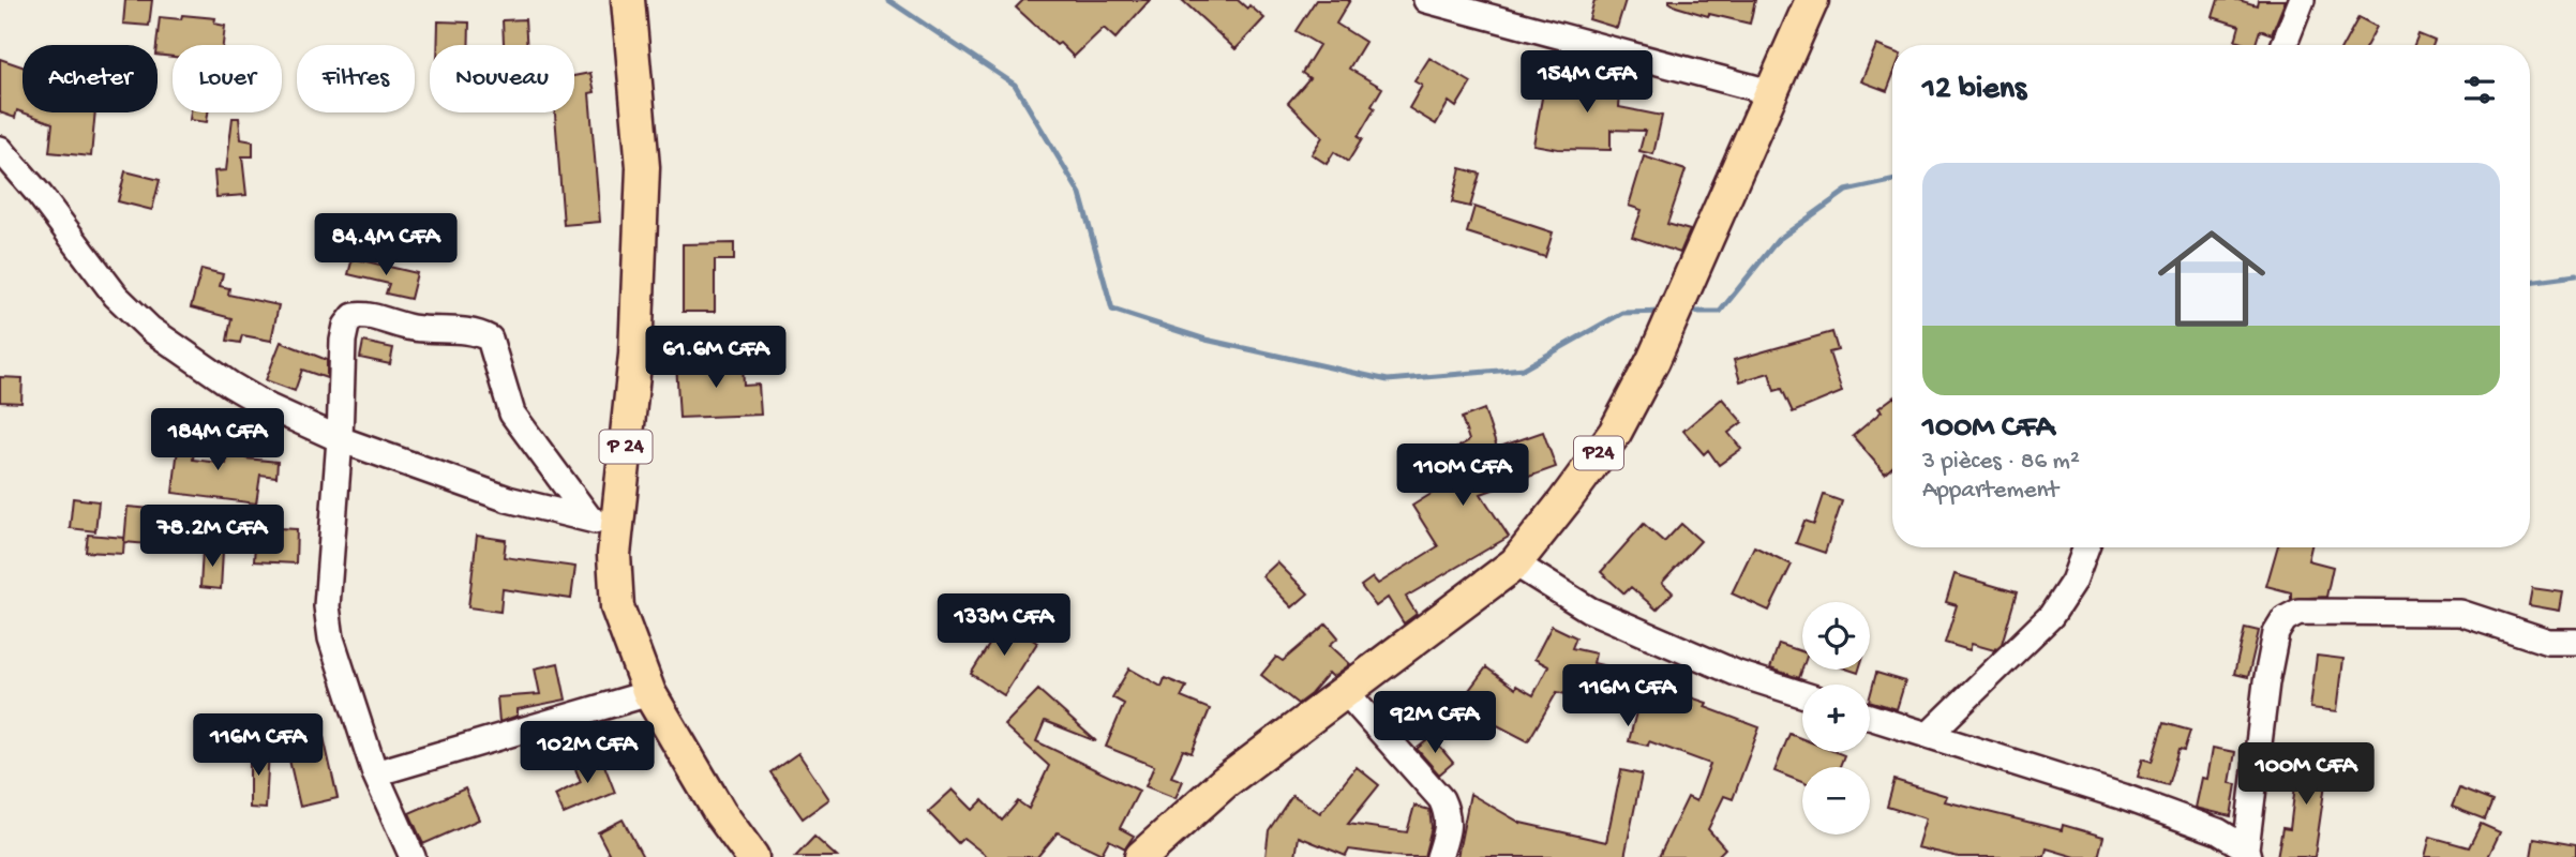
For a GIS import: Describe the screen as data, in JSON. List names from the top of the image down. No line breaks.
{"streets":{"main road":["P 24","P24"]},"page":{"chip":["Acheter","Louer","Filtres","Nouveau"],"heading":"12 biens","price":["154M CFA","84.4M CFA","61.6M CFA","184M CFA","110M CFA","78.2M CFA","133M CFA","116M CFA","92M CFA","116M CFA","102M CFA","100M CFA"],"list":[{"name":"100M CFA","note":"3 pièces · 86 m² · Appartement"}],"map_buttons":["+","−"]}}
